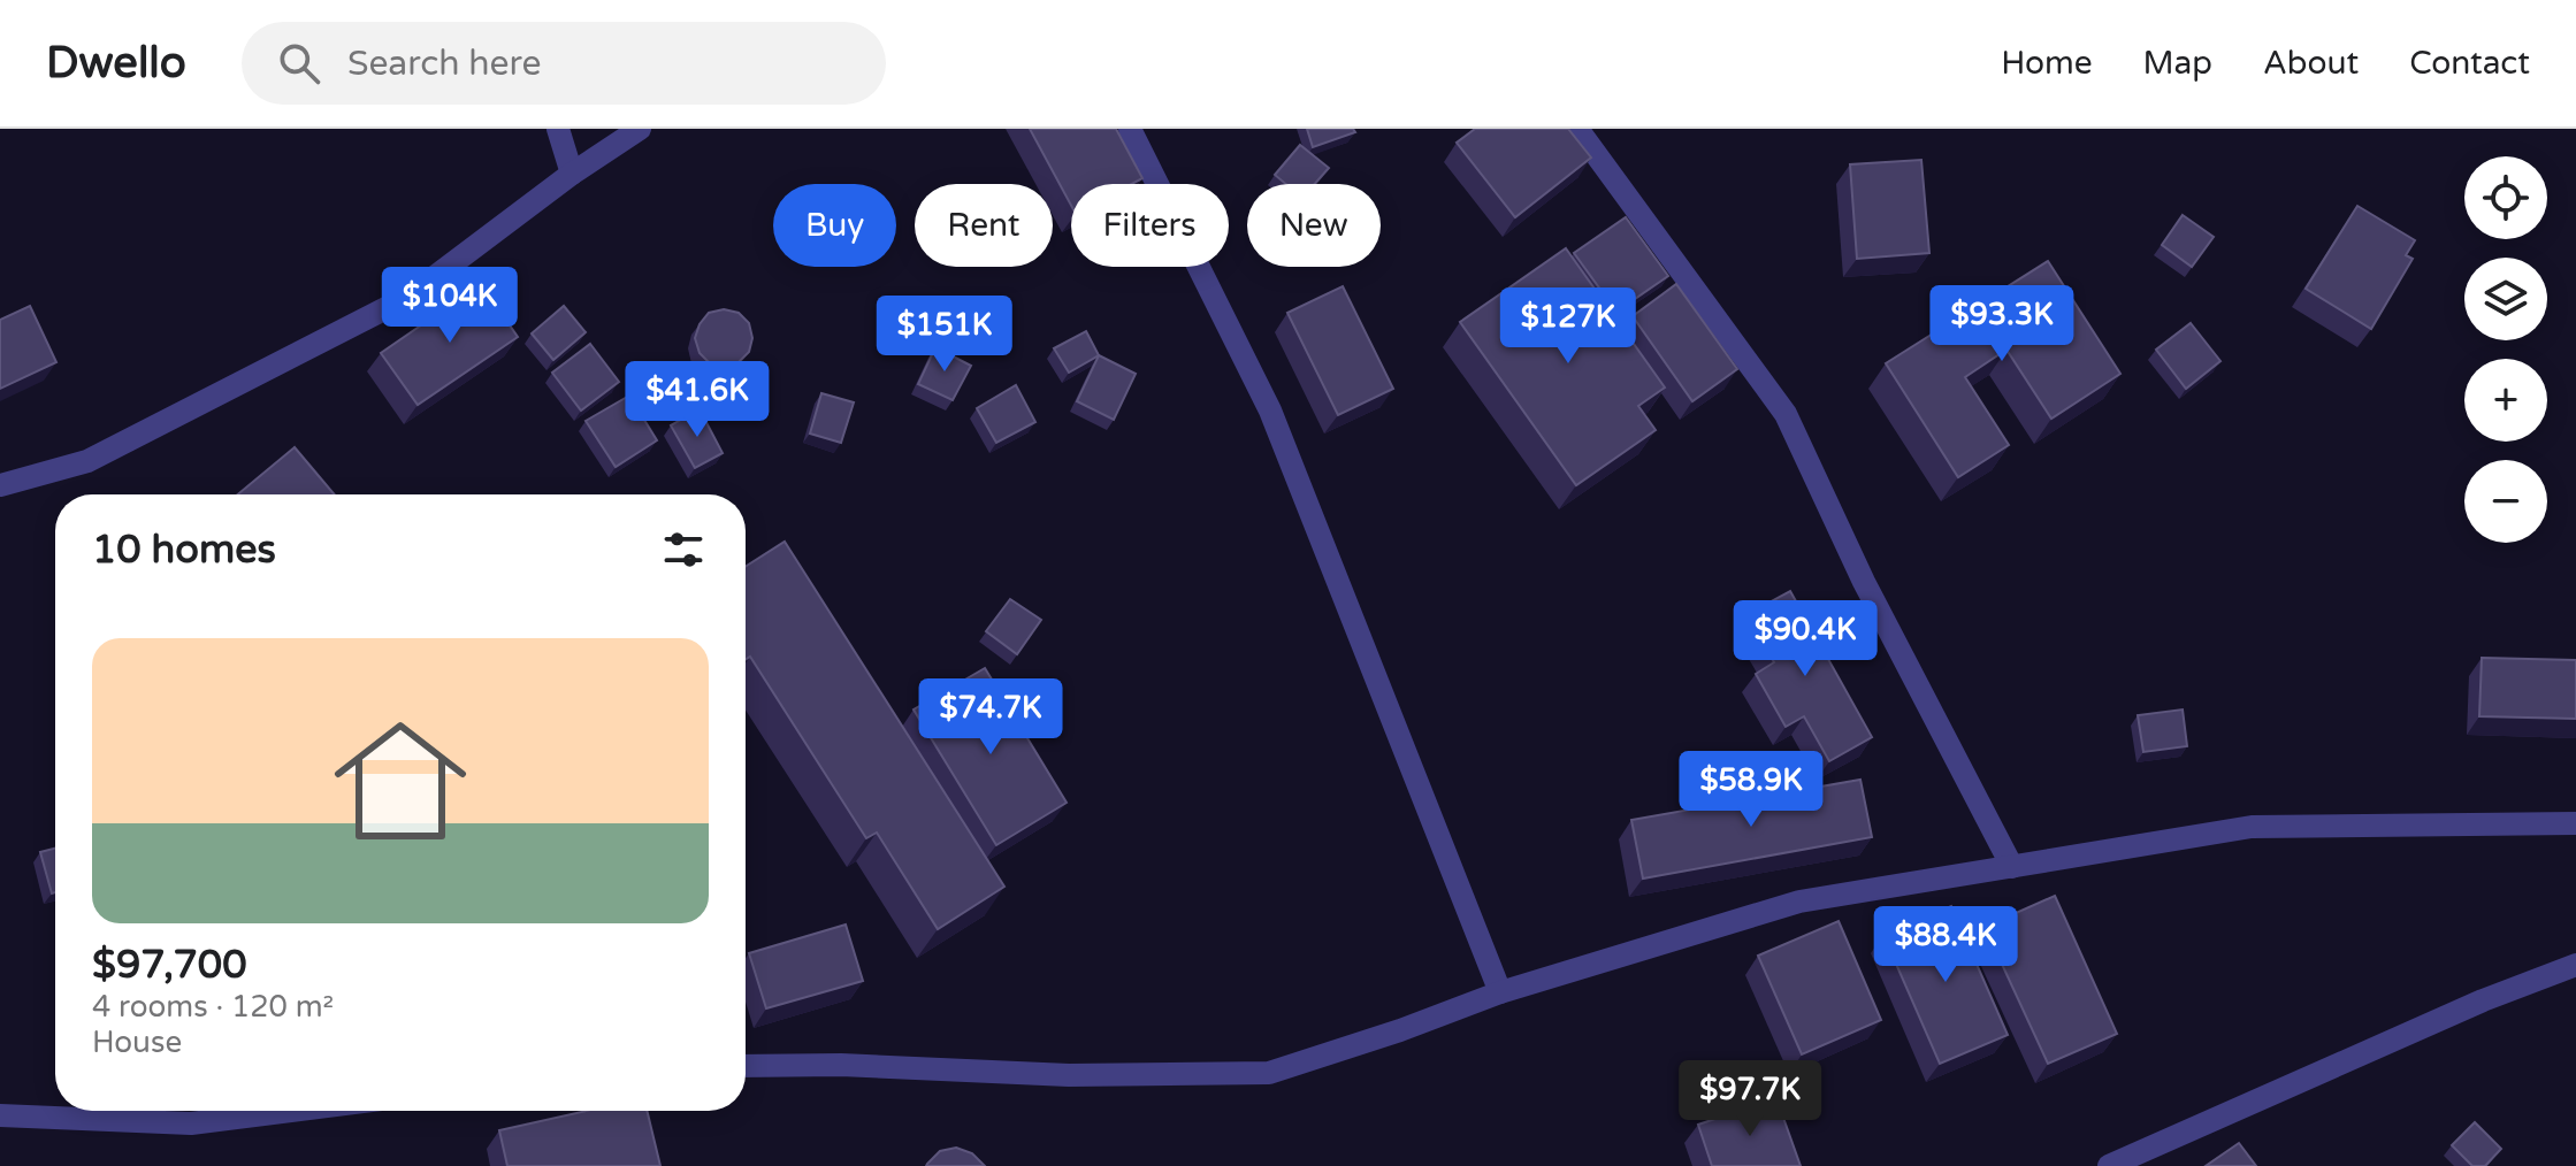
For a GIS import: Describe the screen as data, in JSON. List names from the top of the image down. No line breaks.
{"page":{"header":"Dwello","search":"Search here","nav":["Home","Map","About","Contact"],"map_buttons":["+","−"],"chip":["Buy","Rent","Filters","New"],"price":["$104K","$93.3K","$127K","$151K","$41.6K","$90.4K","$74.7K","$58.9K","$88.4K","$97.7K"],"heading":"10 homes","list":[{"name":"$97,700","note":"4 rooms · 120 m² · House"}]}}
